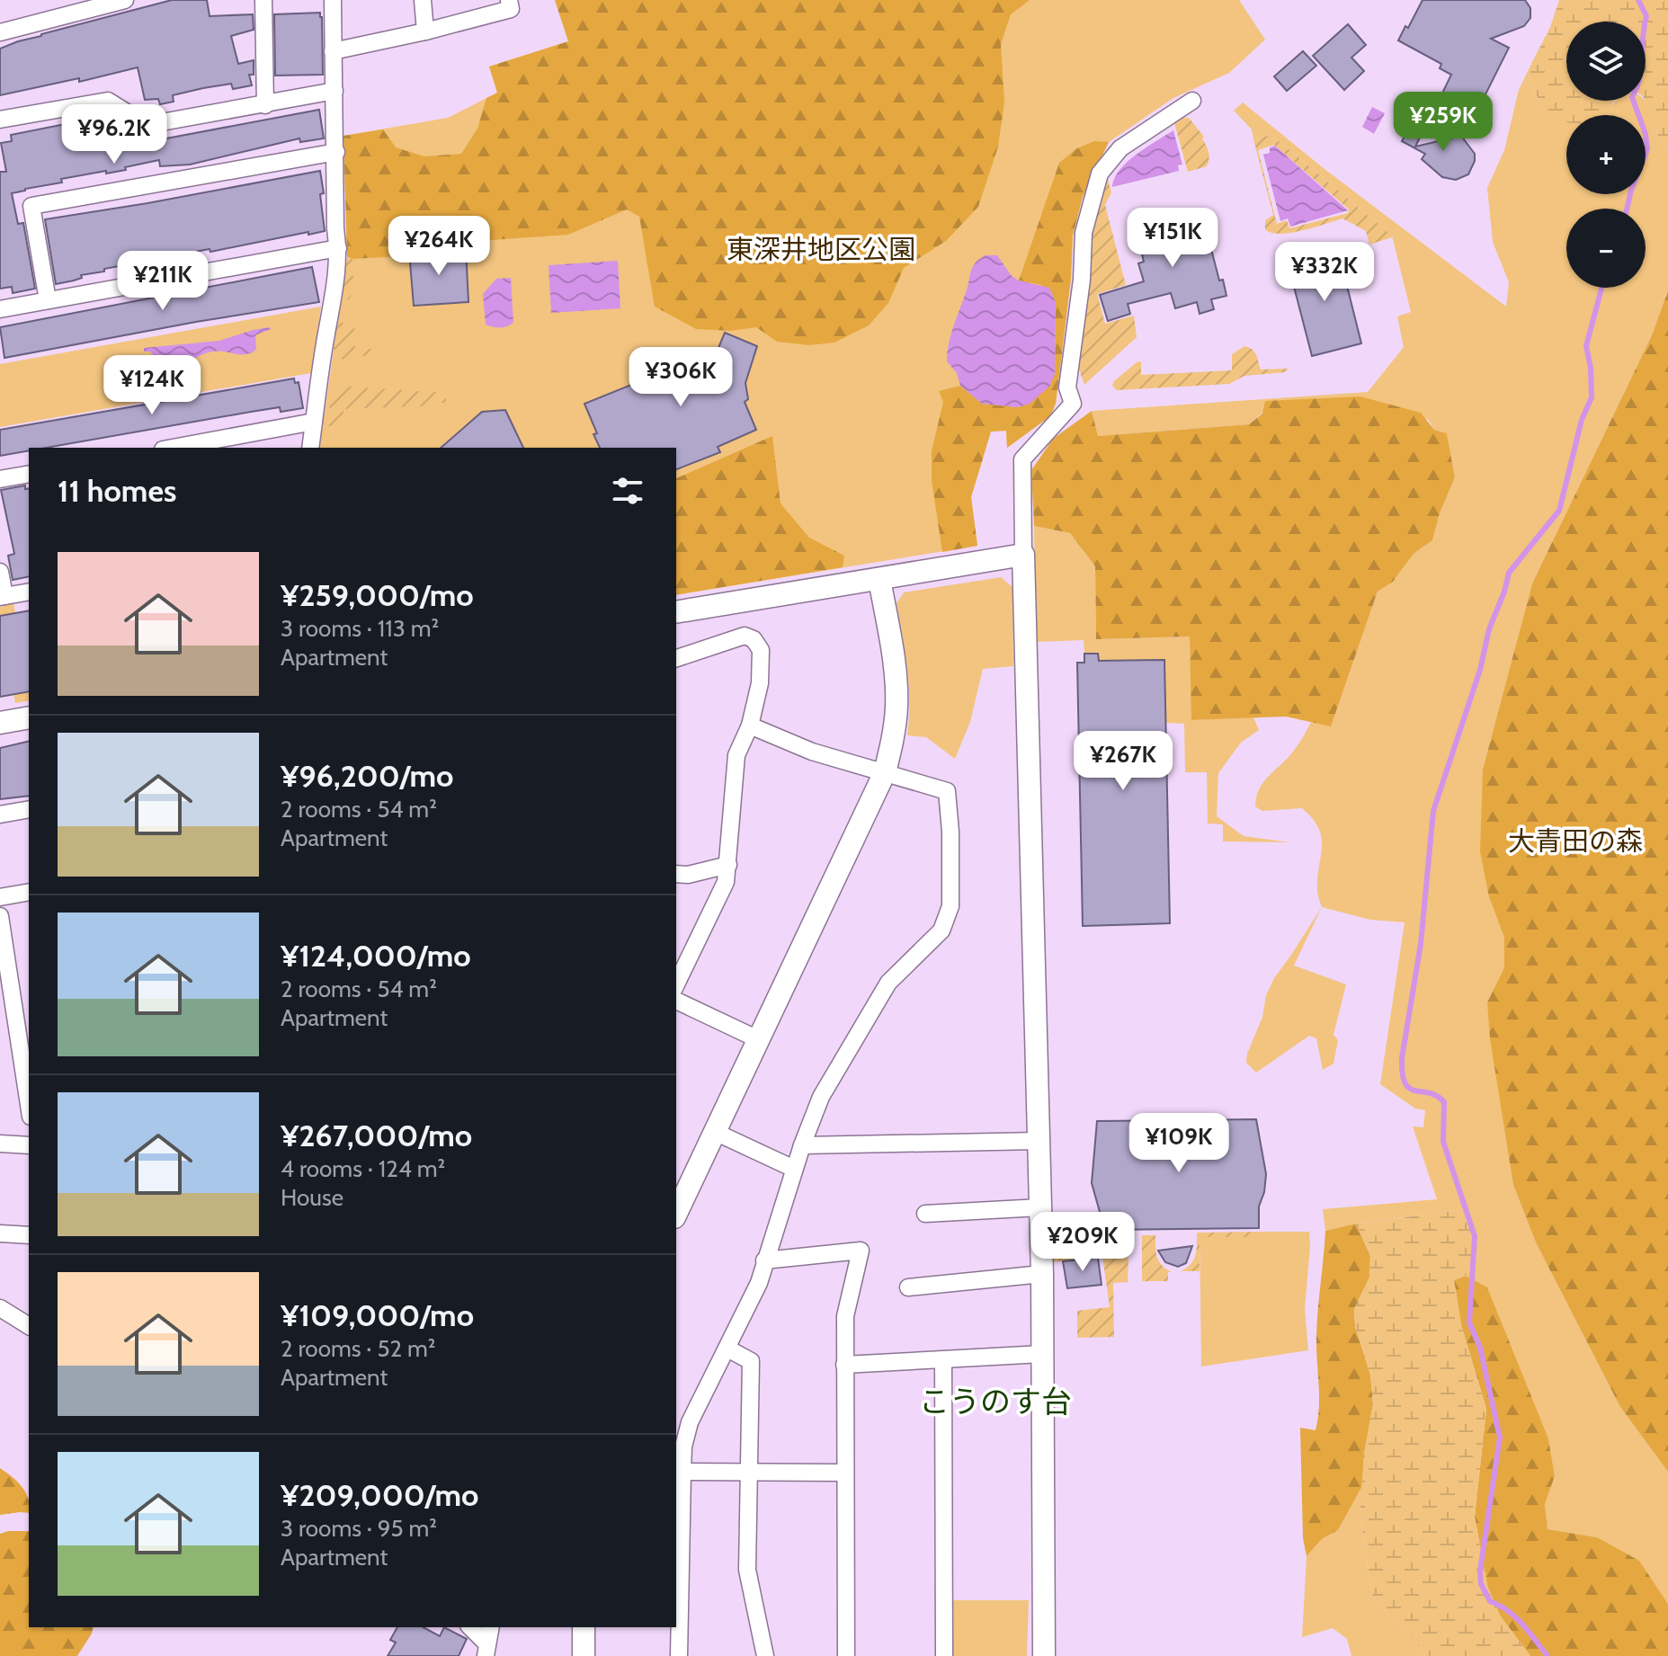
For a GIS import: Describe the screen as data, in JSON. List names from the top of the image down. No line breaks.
{"districts":["こうのす台"],"parks":["東深井地区公園","大青田の森"],"page":{"map_buttons":["+","−"],"price":["¥259K","¥96.2K","¥151K","¥264K","¥332K","¥211K","¥306K","¥124K","¥267K","¥109K","¥209K"],"heading":"11 homes","list":[{"name":"¥259,000/mo","note":"3 rooms · 113 m² · Apartment"},{"name":"¥96,200/mo","note":"2 rooms · 54 m² · Apartment"},{"name":"¥124,000/mo","note":"2 rooms · 54 m² · Apartment"},{"name":"¥267,000/mo","note":"4 rooms · 124 m² · House"},{"name":"¥109,000/mo","note":"2 rooms · 52 m² · Apartment"},{"name":"¥209,000/mo","note":"3 rooms · 95 m² · Apartment"}]}}
